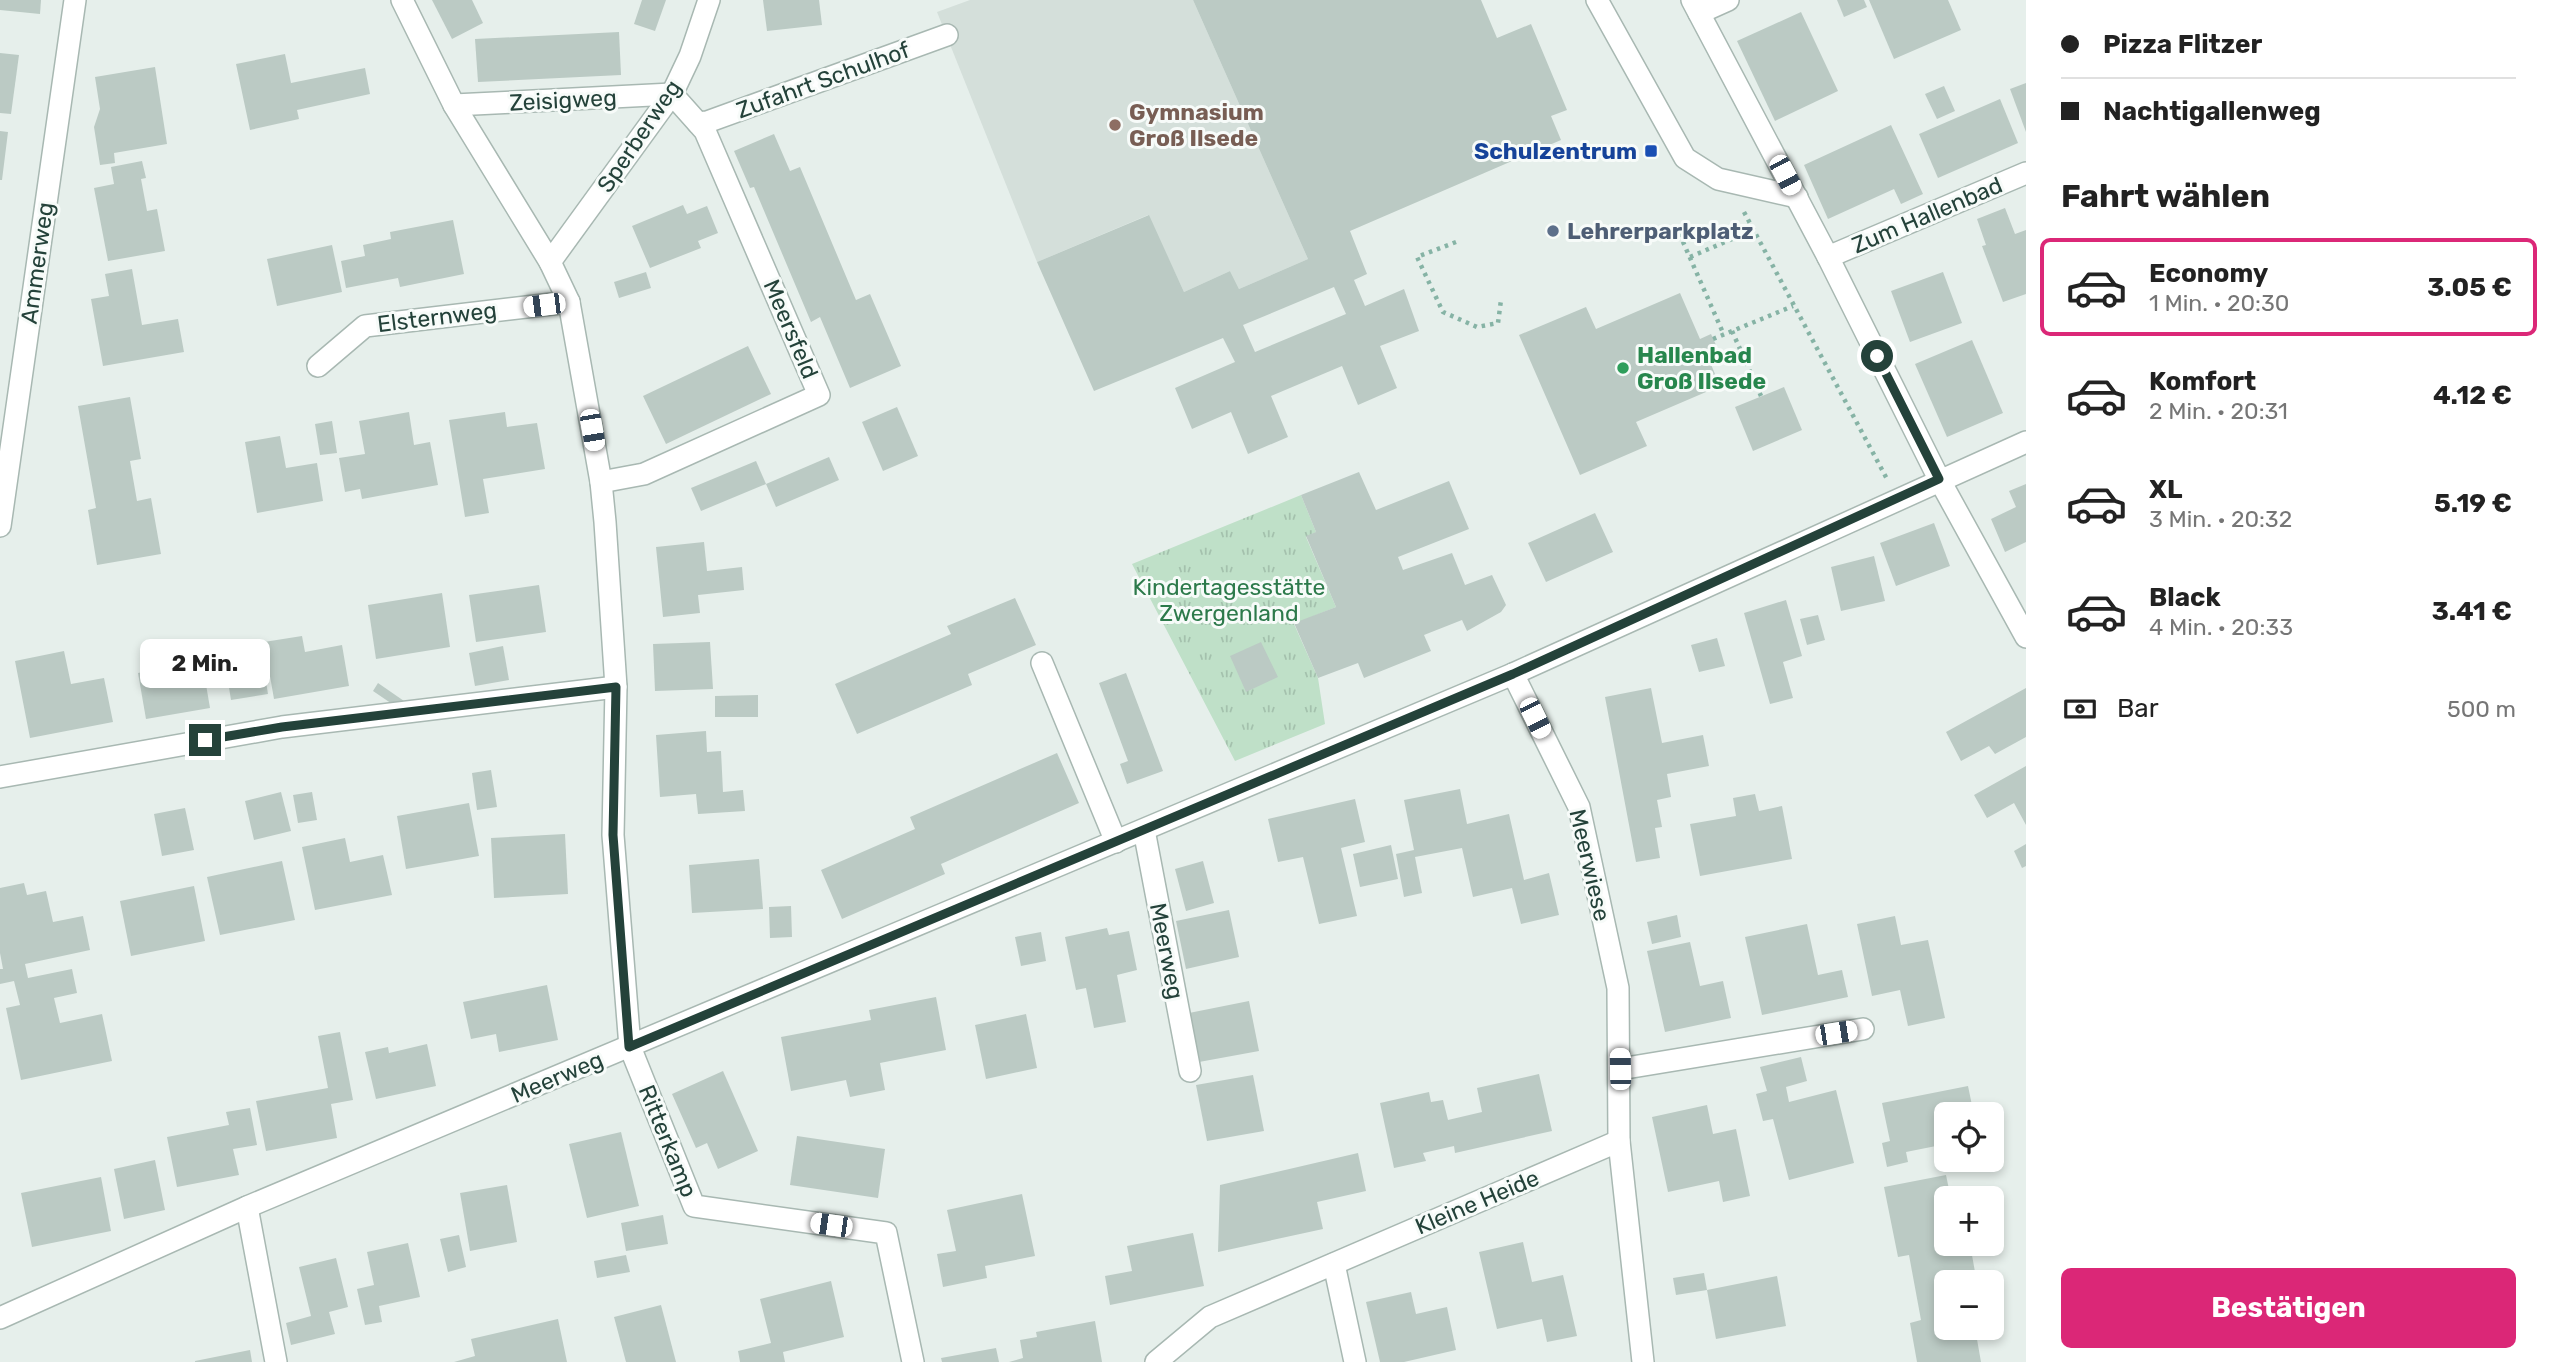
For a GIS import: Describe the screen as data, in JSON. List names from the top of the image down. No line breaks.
{"streets":{"street":["Zufahrt Schulhof","Zeisigweg","Sperberweg","Zum Hallenbad","Ammerweg","Elsternweg","Meersfeld","Meerwiese","Meerweg","Ritterkamp","Kleine Heide"]},"crossings":[["Zufahrt Schulhof","Meersfeld"],["Zeisigweg","Sperberweg"],["Zeisigweg","Meersfeld"],["Sperberweg","Meersfeld"],["Meerwiese","Meerweg"],["Meerwiese","Kleine Heide"],["Meerweg","Ritterkamp"]],"parks":["Kindertagesstätte Zwergenland"],"places":{"other":["Gymnasium Groß Ilsede","Lehrerparkplatz","Hallenbad Groß Ilsede"],"transit":["Schulzentrum"]},"page":{"banner":["Pizza Flitzer","Nachtigallenweg"],"heading":"Fahrt wählen","list":[{"name":"Economy","note":"1 Min. · 20:30","value":"3.05 €"},{"name":"Komfort","note":"2 Min. · 20:31","value":"4.12 €"},{"name":"XL","note":"3 Min. · 20:32","value":"5.19 €"},{"name":"Black","note":"4 Min. · 20:33","value":"3.41 €"}],"bubble":"2 Min.","pay":["Bar","500 m"],"map_buttons":["+","−"],"buttons":"Bestätigen"}}
